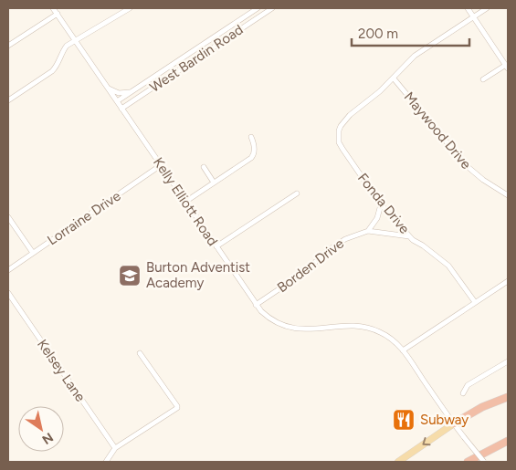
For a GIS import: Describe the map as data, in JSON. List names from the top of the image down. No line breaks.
{"streets":{"street":["West Bardin Road","Maywood Drive","Kelly Elliott Road","Fonda Drive","Lorraine Drive","Borden Drive","Kelsey Lane"]},"crossings":[["West Bardin Road","Kelly Elliott Road"],["Maywood Drive","Fonda Drive"],["Kelly Elliott Road","Lorraine Drive"],["Kelly Elliott Road","Borden Drive"],["Fonda Drive","Borden Drive"]],"places":{"school or university":["Burton Adventist Academy"],"restaurant":["Subway"]},"scale_bar":"200 m","north":"bottom right"}
